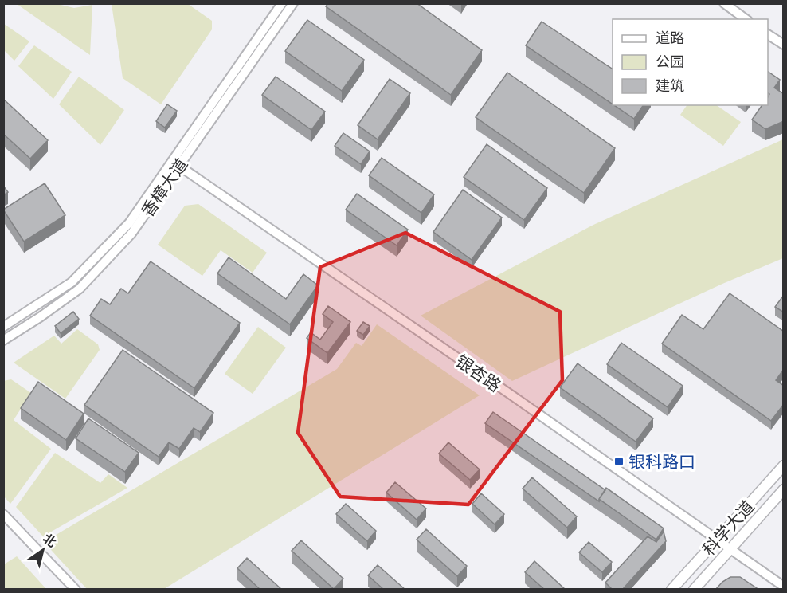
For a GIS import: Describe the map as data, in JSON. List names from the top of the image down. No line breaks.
{"streets":{"main road":["科学大道"],"street":["香樟大道","银杏路"]},"crossings":[["香樟大道","银杏路"],["银杏路","科学大道"]],"places":{"transit":["银科路口"]},"legend":["道路","公园","建筑"],"north":"top right"}
